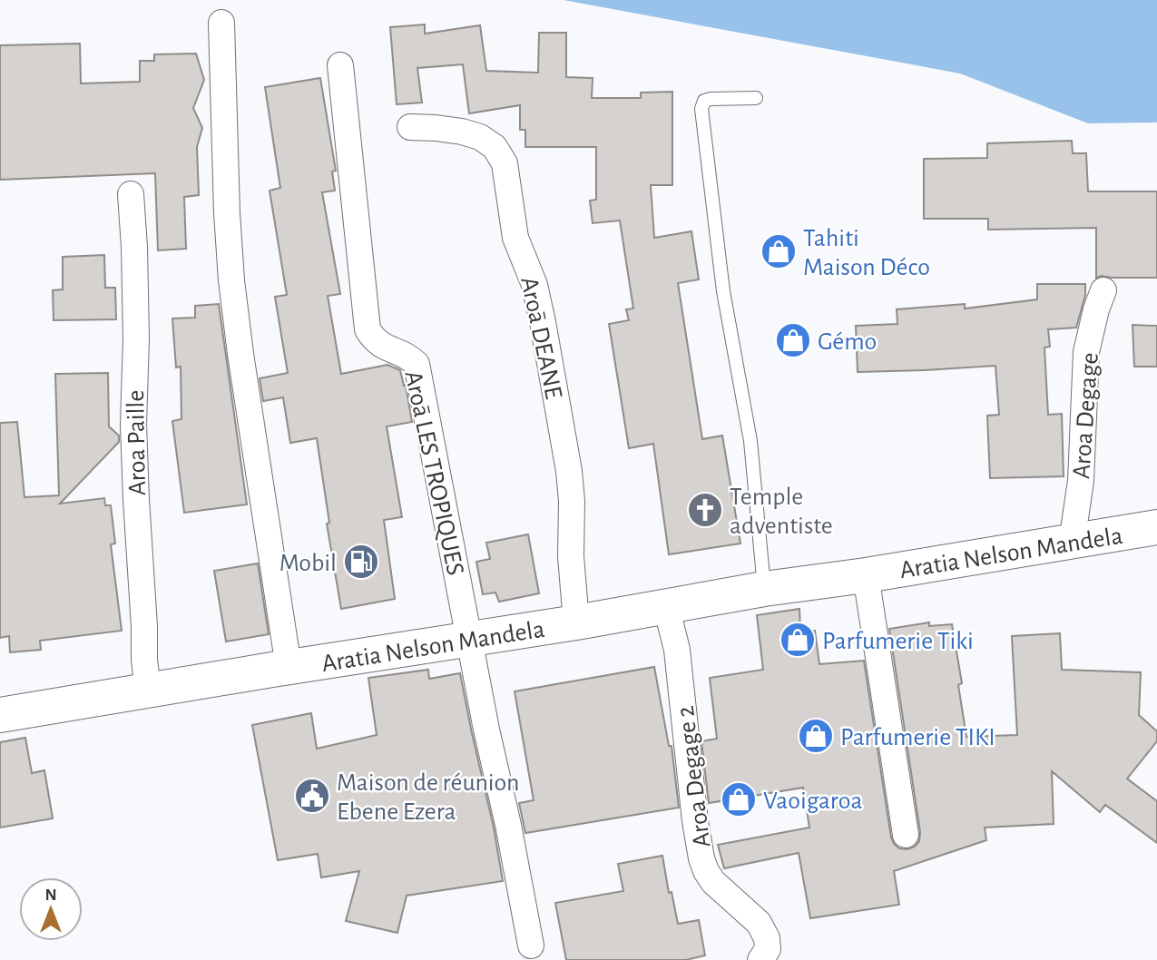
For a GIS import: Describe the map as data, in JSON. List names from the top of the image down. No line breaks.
{"streets":{"main road":["Aratia Nelson Mandela"],"street":["Aroā DEANE","Aroa Degage","Aroa Paille","Aroā LES TROPIQUES","Aroa Degage 2"]},"crossings":[["Aroā DEANE","Aratia Nelson Mandela"],["Aroa Degage","Aratia Nelson Mandela"],["Aroa Paille","Aratia Nelson Mandela"],["Aroā LES TROPIQUES","Aratia Nelson Mandela"],["Aratia Nelson Mandela","Aroa Degage 2"]],"places":{"shop":["Tahiti Maison Déco","Gémo","Parfumerie Tiki","Parfumerie TIKI","Vaoigaroa"],"church":["Temple adventiste"],"fuel station":["Mobil"],"public building":["Maison de réunion Ebene Ezera"]},"north":"top"}
